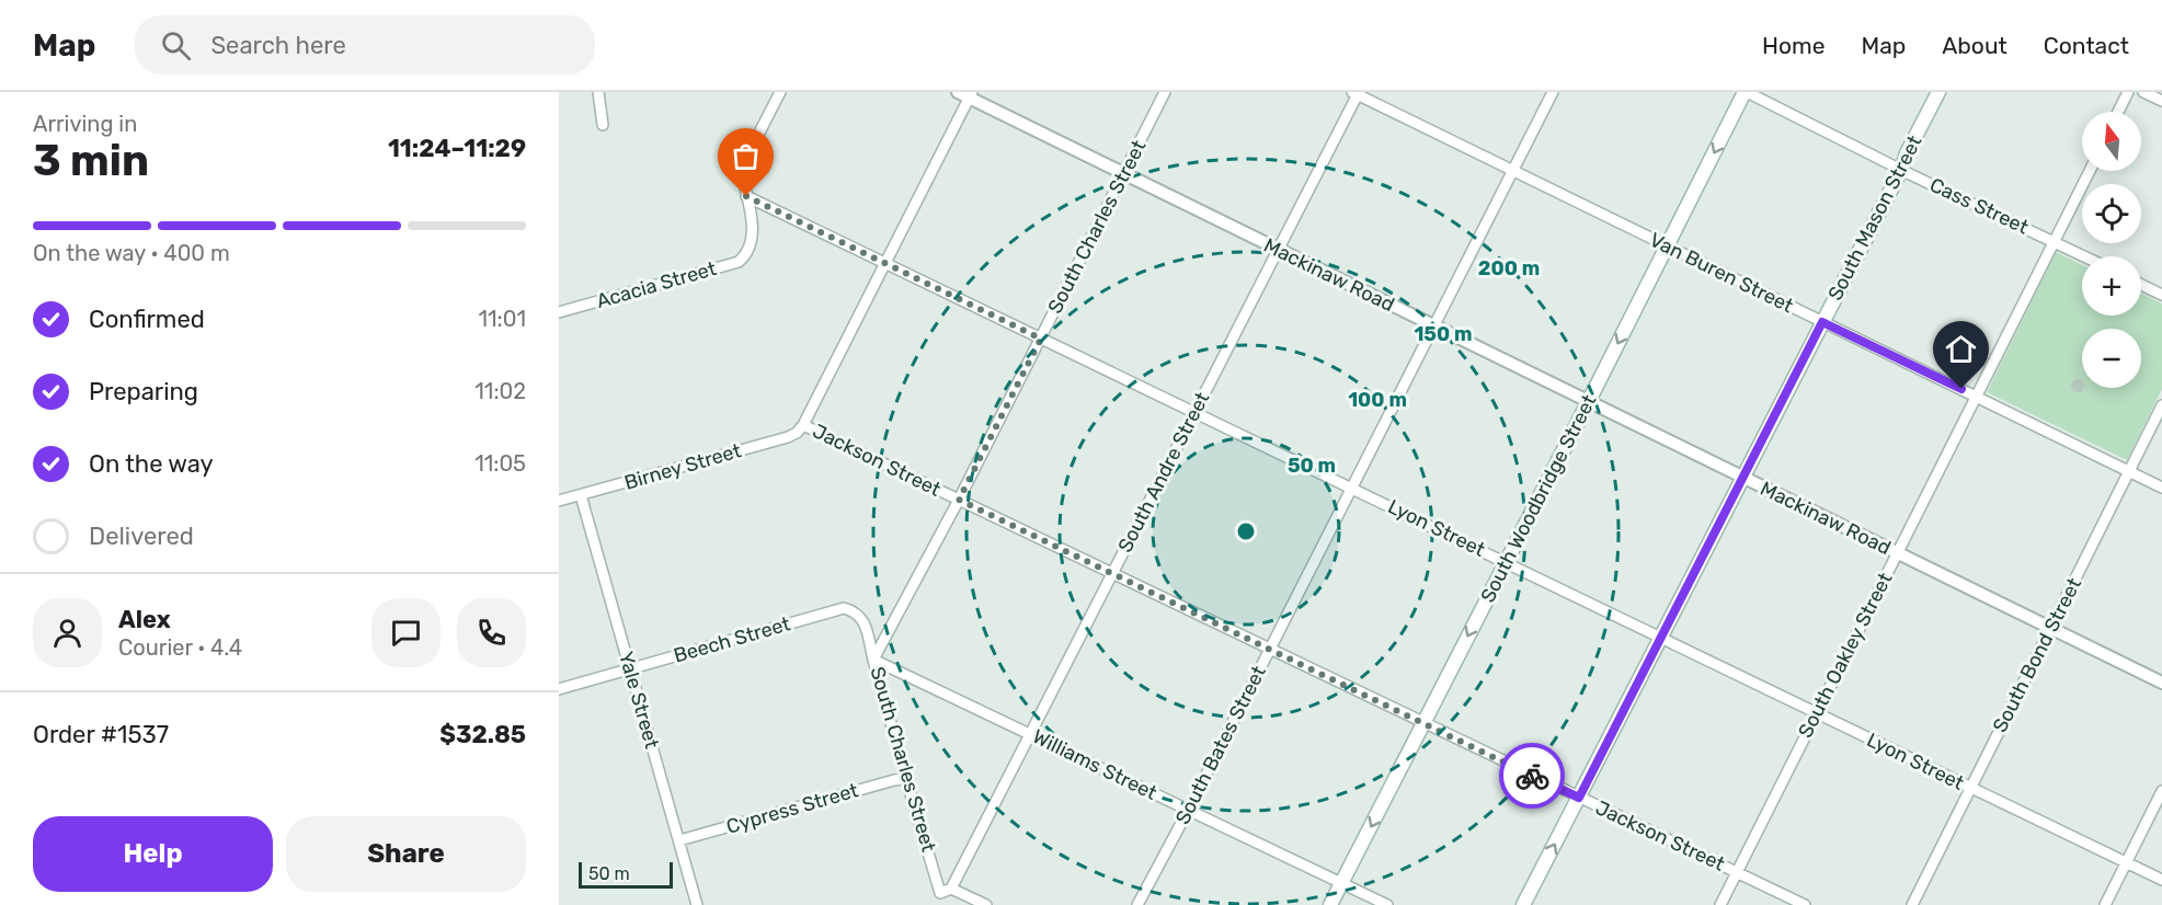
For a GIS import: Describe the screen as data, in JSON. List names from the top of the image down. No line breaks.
{"streets":{"main road":["South Mason Street","South Woodbridge Street"],"street":["Cass Street","South Charles Street","Van Buren Street","Mackinaw Road","Acacia Street","Jackson Street","Birney Street","South Andre Street","Lyon Street","Beech Street","South Oakley Street","South Bond Street","Yale Street","South Bates Street","Williams Street","Cypress Street"]},"crossings":[["Cass Street","South Mason Street"],["Cass Street","South Woodbridge Street"],["Cass Street","South Oakley Street"],["South Mason Street","Van Buren Street"],["South Mason Street","Mackinaw Road"],["South Mason Street","Jackson Street"],["South Mason Street","Lyon Street"],["South Charles Street","Mackinaw Road"],["South Charles Street","Jackson Street"],["South Charles Street","Lyon Street"],["South Charles Street","Beech Street"],["South Charles Street","Williams Street"],["South Charles Street","Cypress Street"],["Van Buren Street","South Andre Street"],["Van Buren Street","South Woodbridge Street"],["Van Buren Street","South Oakley Street"],["Van Buren Street","South Bond Street"],["Van Buren Street","South Bates Street"],["Mackinaw Road","South Andre Street"],["Mackinaw Road","South Woodbridge Street"],["Mackinaw Road","South Oakley Street"],["Mackinaw Road","South Bond Street"],["Mackinaw Road","South Bates Street"],["Acacia Street","Lyon Street"],["Jackson Street","Birney Street"],["Jackson Street","South Andre Street"],["Jackson Street","South Woodbridge Street"],["Jackson Street","South Oakley Street"],["Jackson Street","South Bates Street"],["Birney Street","Yale Street"],["South Andre Street","Lyon Street"],["South Andre Street","Williams Street"],["South Woodbridge Street","Lyon Street"],["South Woodbridge Street","Williams Street"],["Lyon Street","South Oakley Street"],["Lyon Street","South Bond Street"],["Lyon Street","South Bates Street"],["Beech Street","Yale Street"],["Beech Street","Williams Street"],["Yale Street","Cypress Street"],["South Bates Street","Williams Street"]],"one_way":["South Woodbridge Street"],"scale_bar":"50 m","north":"top","page":{"header":"Map","search":"Search here","nav":["Home","Map","About","Contact"],"heading":["3 min","Arriving in","11:24–11:29"],"panel":["Alex","Courier · 4.4","Order #1537","$32.85"],"map_buttons":["+","−"],"bar":"On the way · 400 m","list":[["Confirmed","11:01"],["Preparing","11:02"],["On the way","11:05"],"Delivered"],"buttons":["Help","Share"],"scale":"50 m"},"rings":["200 m","150 m","100 m","50 m"]}
